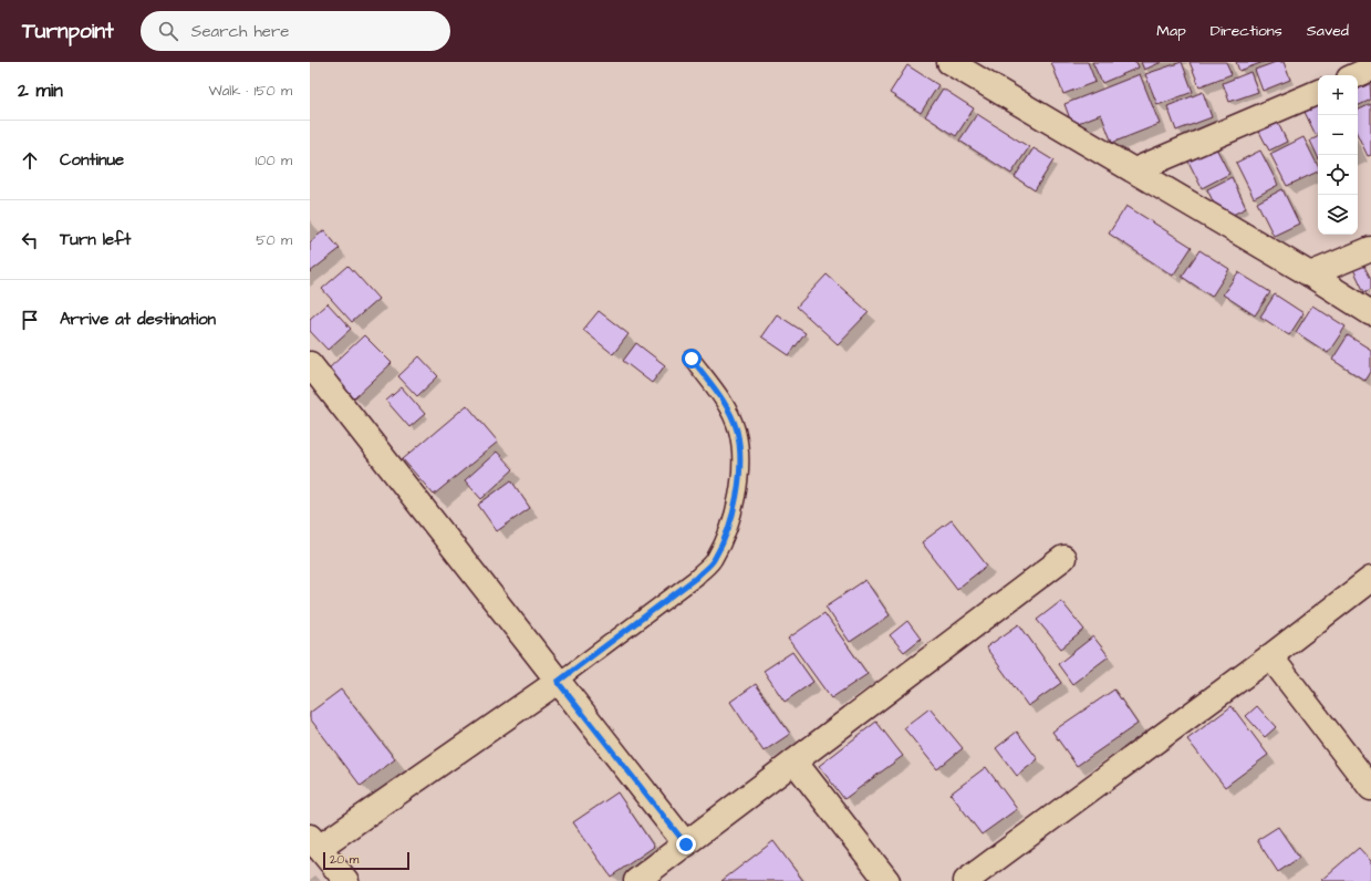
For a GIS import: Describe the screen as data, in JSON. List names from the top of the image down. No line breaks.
{"scale_bar":"20 m","page":{"header":"Turnpoint","search":"Search here","nav":["Map","Directions","Saved"],"heading":["2 min","Walk · 150 m"],"map_buttons":["+","−"],"list":[["Continue","100 m"],["Turn left","50 m"],"Arrive at destination"],"scale":"20 m"}}
